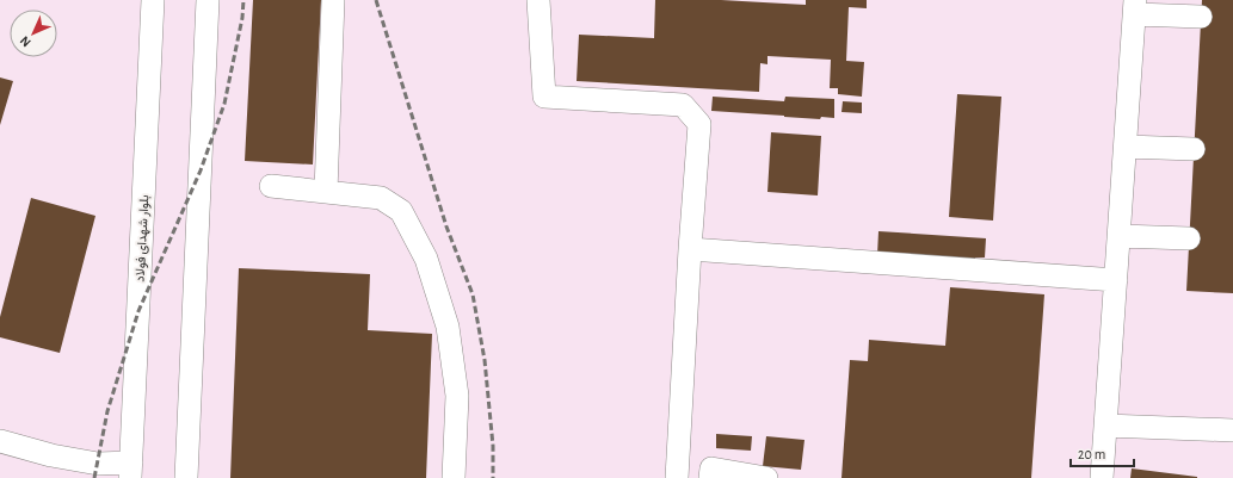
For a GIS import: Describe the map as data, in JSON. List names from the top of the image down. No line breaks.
{"streets":{"street":["بلوار شهدای فولاد"]},"scale_bar":"20 m","north":"bottom left"}
